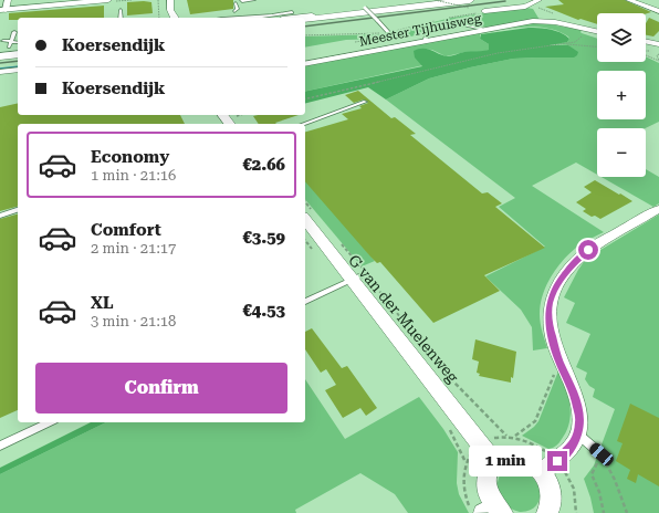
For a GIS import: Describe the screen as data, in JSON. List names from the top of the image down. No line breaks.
{"streets":{"street":["Meester Tijhuisweg","G van der Muelenweg"]},"page":{"map_buttons":["+","−"],"banner":["Koersendijk","Koersendijk"],"list":[{"name":"Economy","note":"1 min · 21:16","value":"€2.66"},{"name":"Comfort","note":"2 min · 21:17","value":"€3.59"},{"name":"XL","note":"3 min · 21:18","value":"€4.53"}],"buttons":"Confirm","bubble":"1 min"}}
